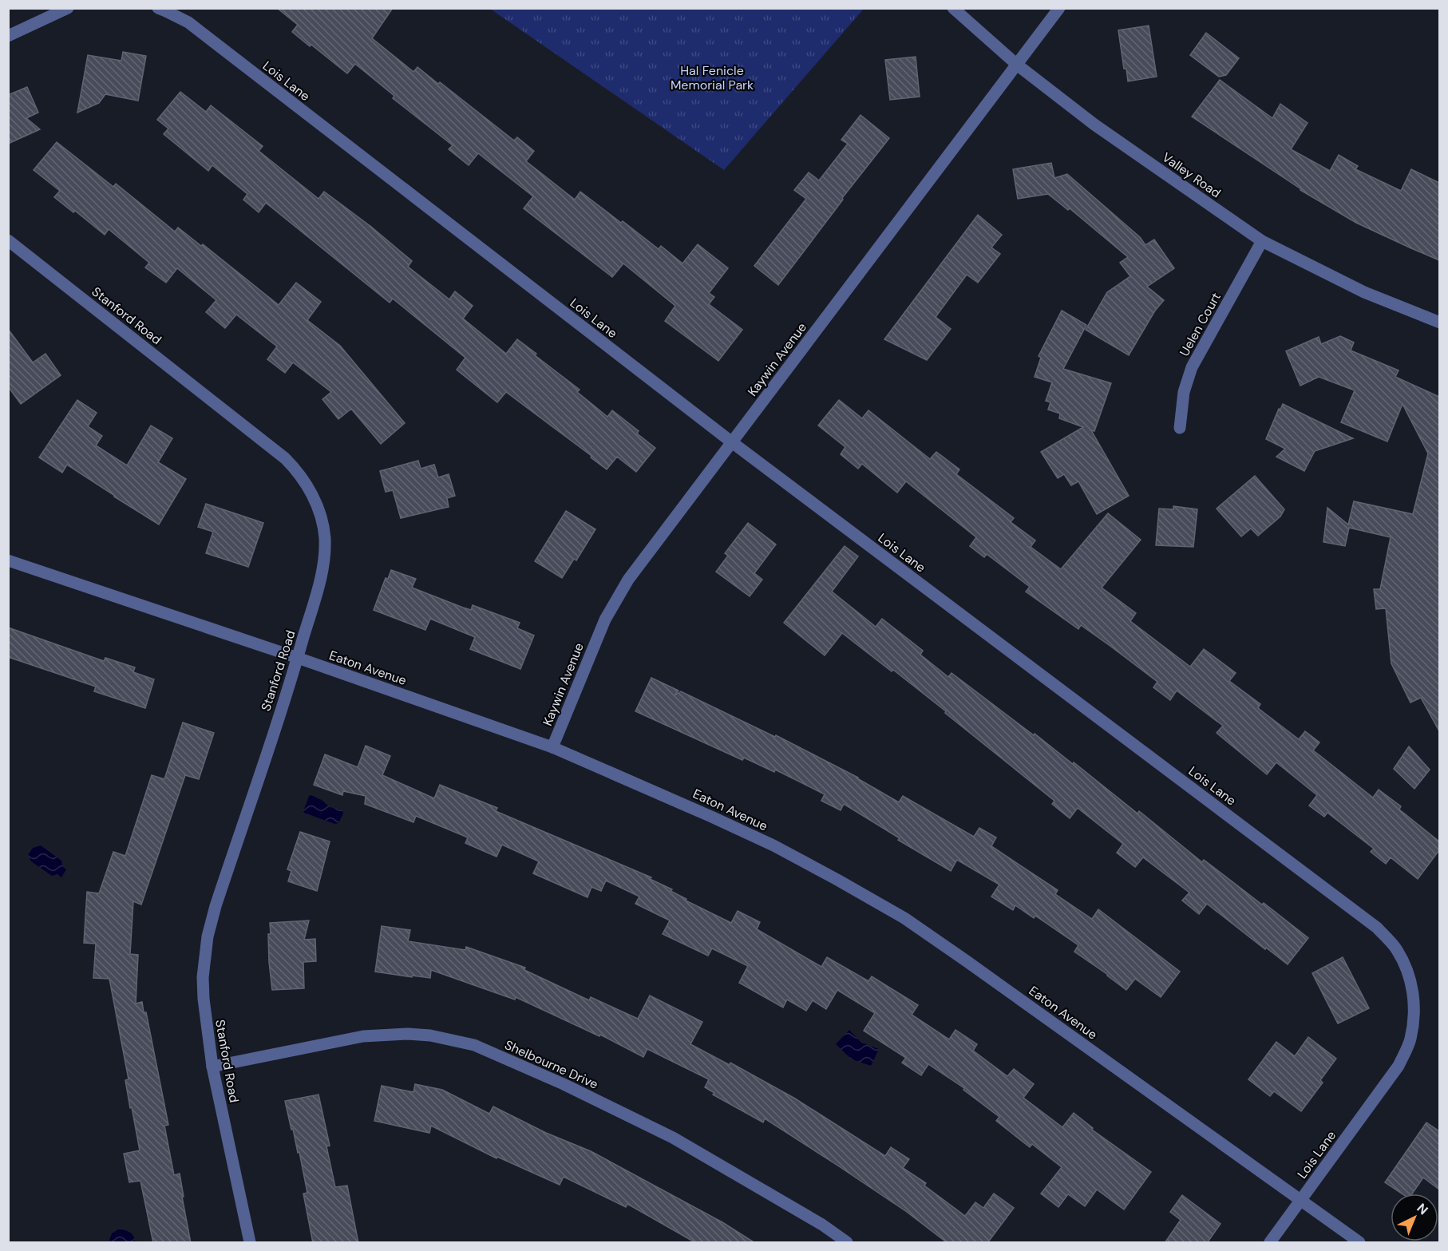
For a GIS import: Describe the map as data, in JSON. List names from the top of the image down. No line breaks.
{"streets":{"street":["Lois Lane","Valley Road","Stanford Road","Uelen Court","Kaywin Avenue","Eaton Avenue","Shelbourne Drive"]},"crossings":[["Lois Lane","Kaywin Avenue"],["Lois Lane","Eaton Avenue"],["Valley Road","Uelen Court"],["Valley Road","Kaywin Avenue"],["Stanford Road","Eaton Avenue"],["Stanford Road","Shelbourne Drive"],["Kaywin Avenue","Eaton Avenue"]],"parks":["Hal Fenicle Memorial Park"],"north":"top right"}
